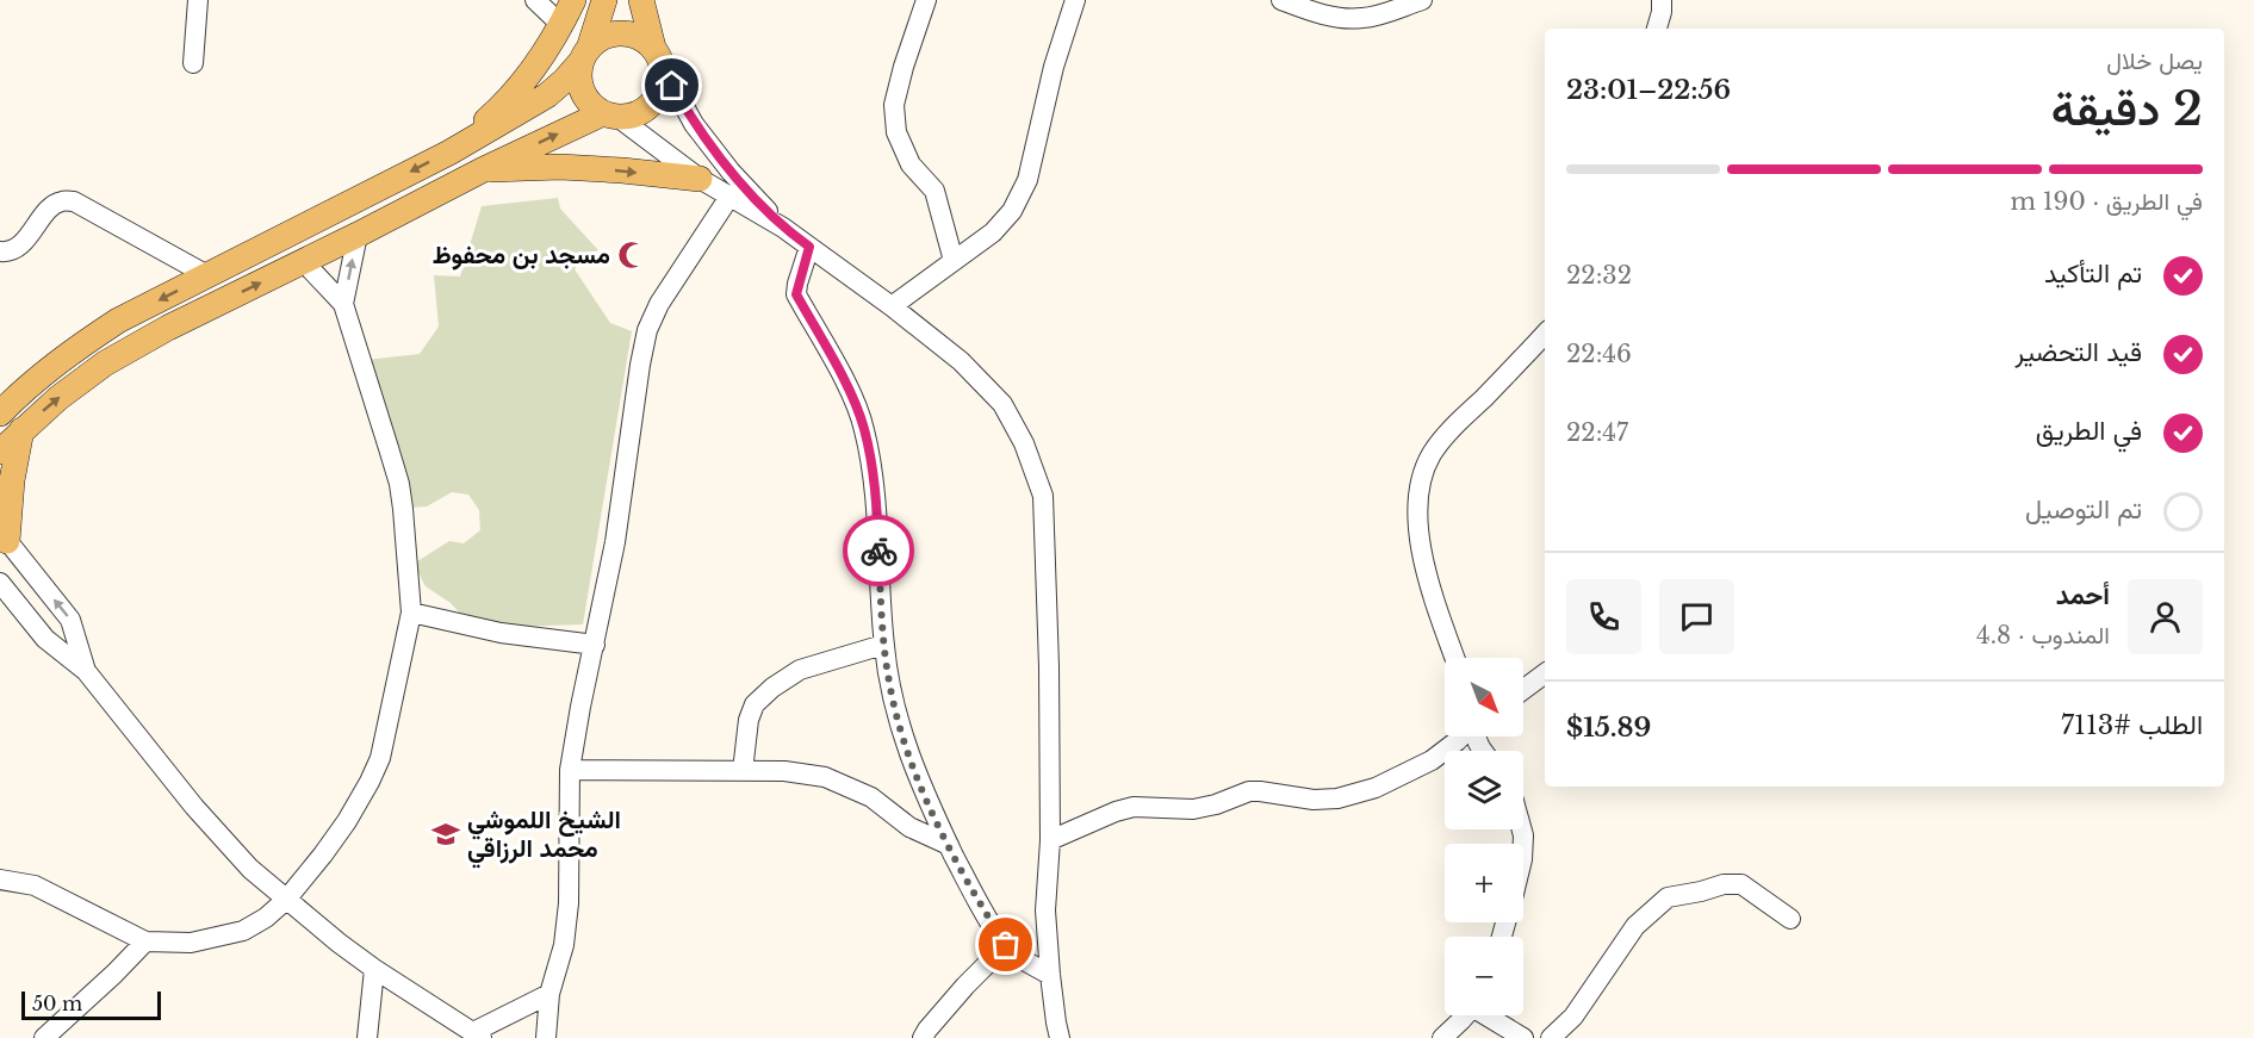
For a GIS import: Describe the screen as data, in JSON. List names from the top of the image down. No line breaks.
{"places":{"mosque":["مسجد بن محفوظ"],"school or university":["الشيخ اللموشي محمد الرزاقي"]},"scale_bar":"50 m","north":"bottom right","page":{"heading":["2 دقيقة","يصل خلال","22:56–23:01"],"panel":["أحمد","المندوب · 4.8","الطلب #7113","$15.89"],"bar":"في الطريق · 190 m","list":[["تم التأكيد","22:32"],["قيد التحضير","22:46"],["في الطريق","22:47"],"تم التوصيل"],"map_buttons":["+","−"],"scale":"50 m"}}
